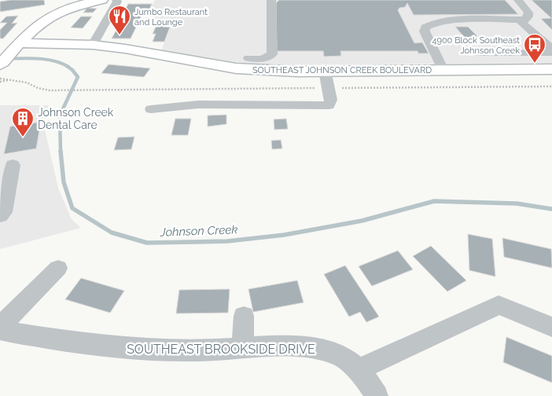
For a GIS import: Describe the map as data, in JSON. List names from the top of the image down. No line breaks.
{"streets":{"main road":["SOUTHEAST JOHNSON CREEK BOULEVARD"],"street":["SOUTHEAST BROOKSIDE DRIVE"]},"water":["Johnson Creek"],"places":{"restaurant":["Jumbo Restaurant and Lounge"],"bus stop":["4900 Block Southeast Johnson Creek"],"building":["Johnson Creek Dental Care"]}}
